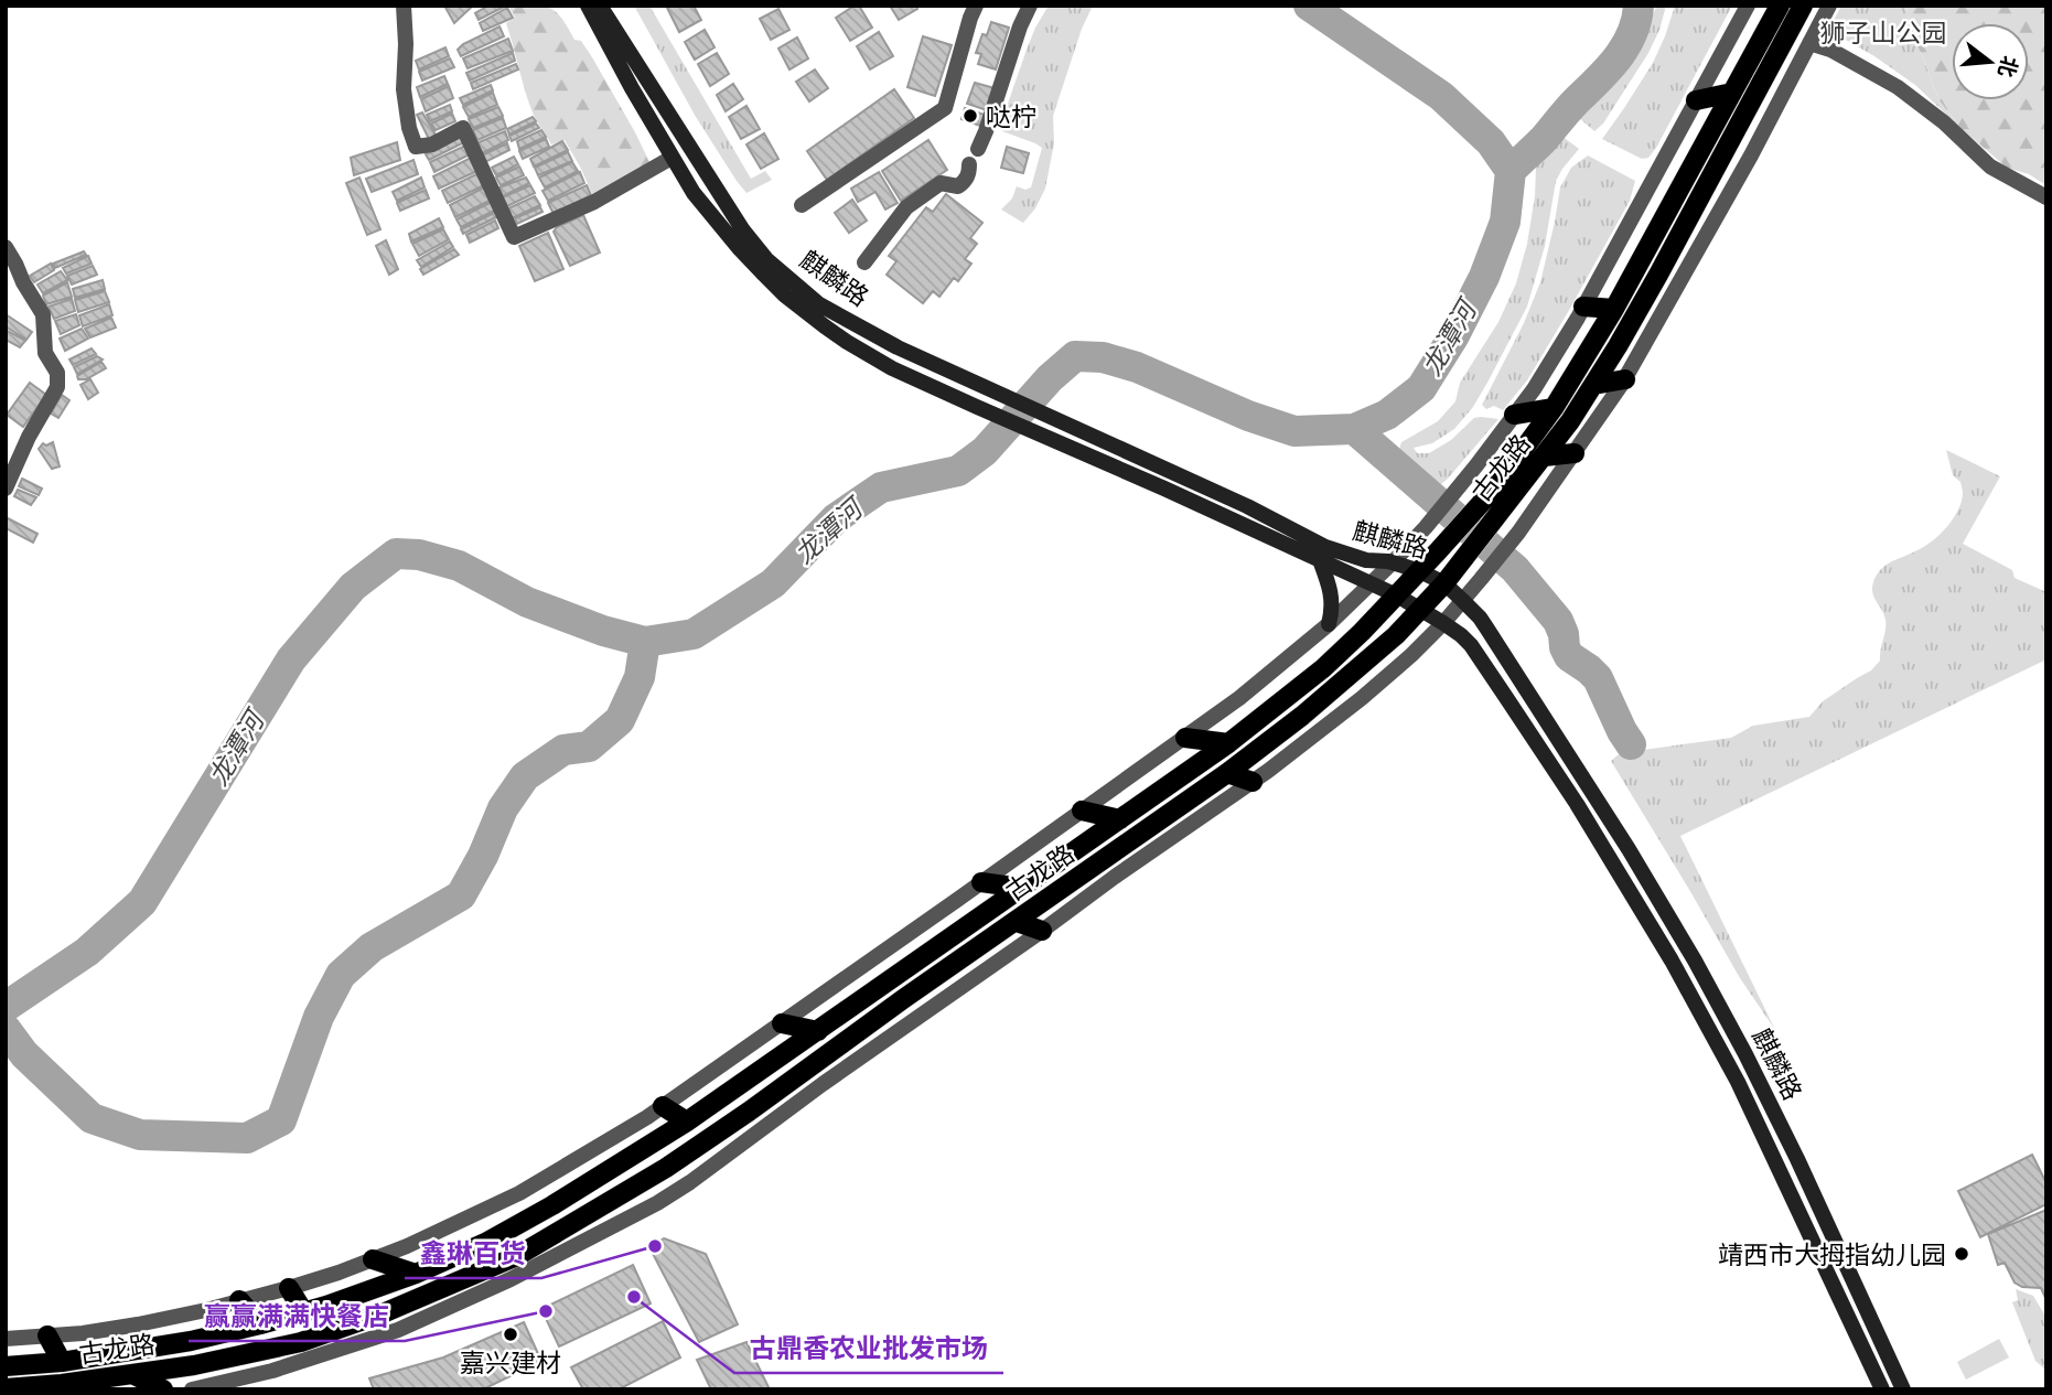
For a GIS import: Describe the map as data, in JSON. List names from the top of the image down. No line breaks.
{"streets":{"main road":["麒麟路","古龙路"]},"crossings":[["麒麟路","古龙路"]],"water":["龙潭河"],"parks":["狮子山公园"],"places":["哒柠","鑫琳百货","靖西市大拇指幼儿园","古鼎香农业批发市场","赢赢满满快餐店","嘉兴建材"],"north":"right"}
